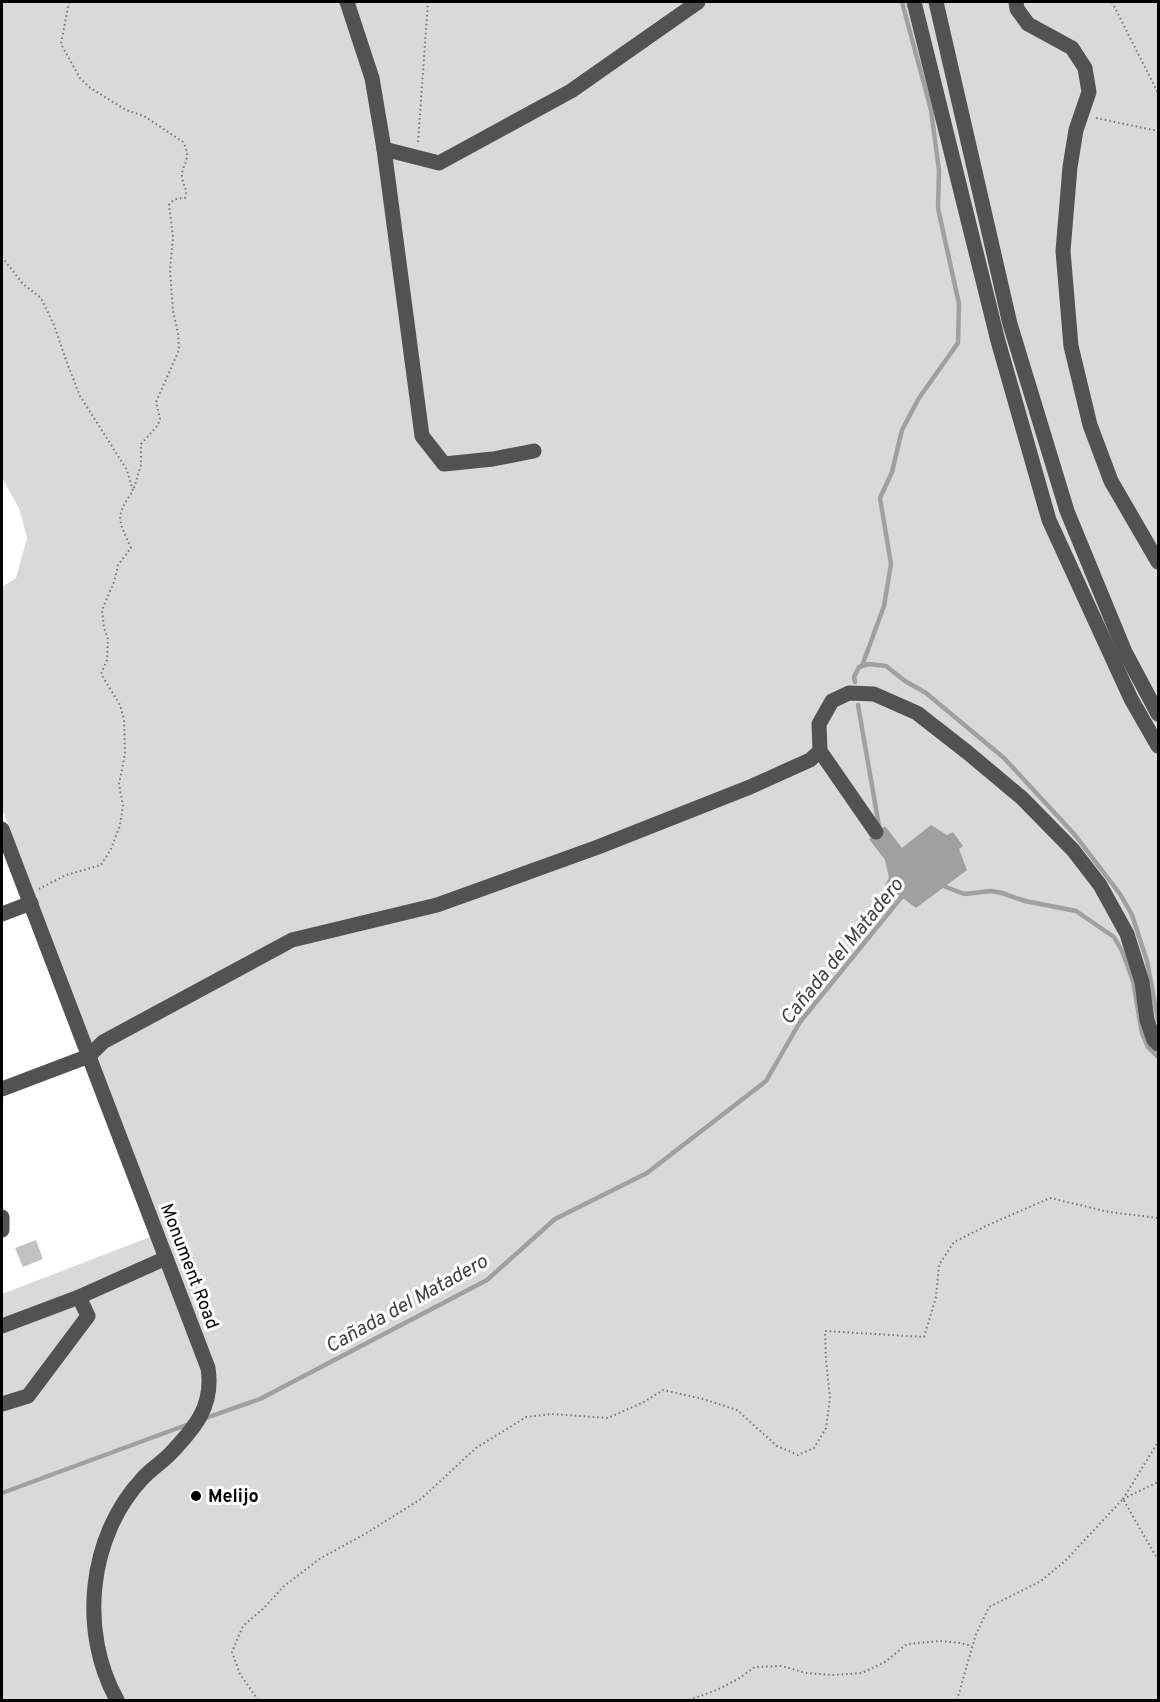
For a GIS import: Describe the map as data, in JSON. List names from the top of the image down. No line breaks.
{"streets":{"street":["Monument Road"]},"water":["Cañada del Matadero"],"places":["Melijo"]}
